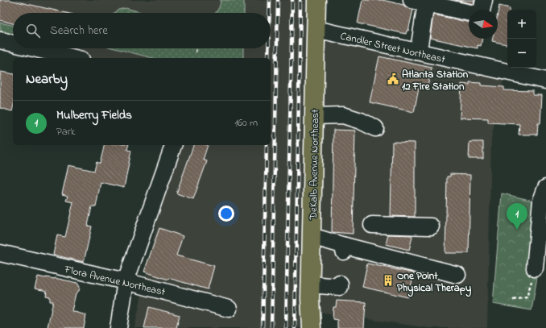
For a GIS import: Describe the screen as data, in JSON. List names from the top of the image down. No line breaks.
{"streets":{"main road":["DeKalb Avenue Northeast"],"street":["Candler Street Northeast","Flora Avenue Northeast"]},"crossings":[["Candler Street Northeast","DeKalb Avenue Northeast"]],"places":{"public building":["Atlanta Station 12 Fire Station"],"building":["One Point Physical Therapy"]},"north":"right","page":{"map_buttons":["+","−"],"search":"Search here","heading":"Nearby","list":[{"mark":"1","name":"Mulberry Fields","note":"Park","value":"160 m"}],"pins":"1"}}
